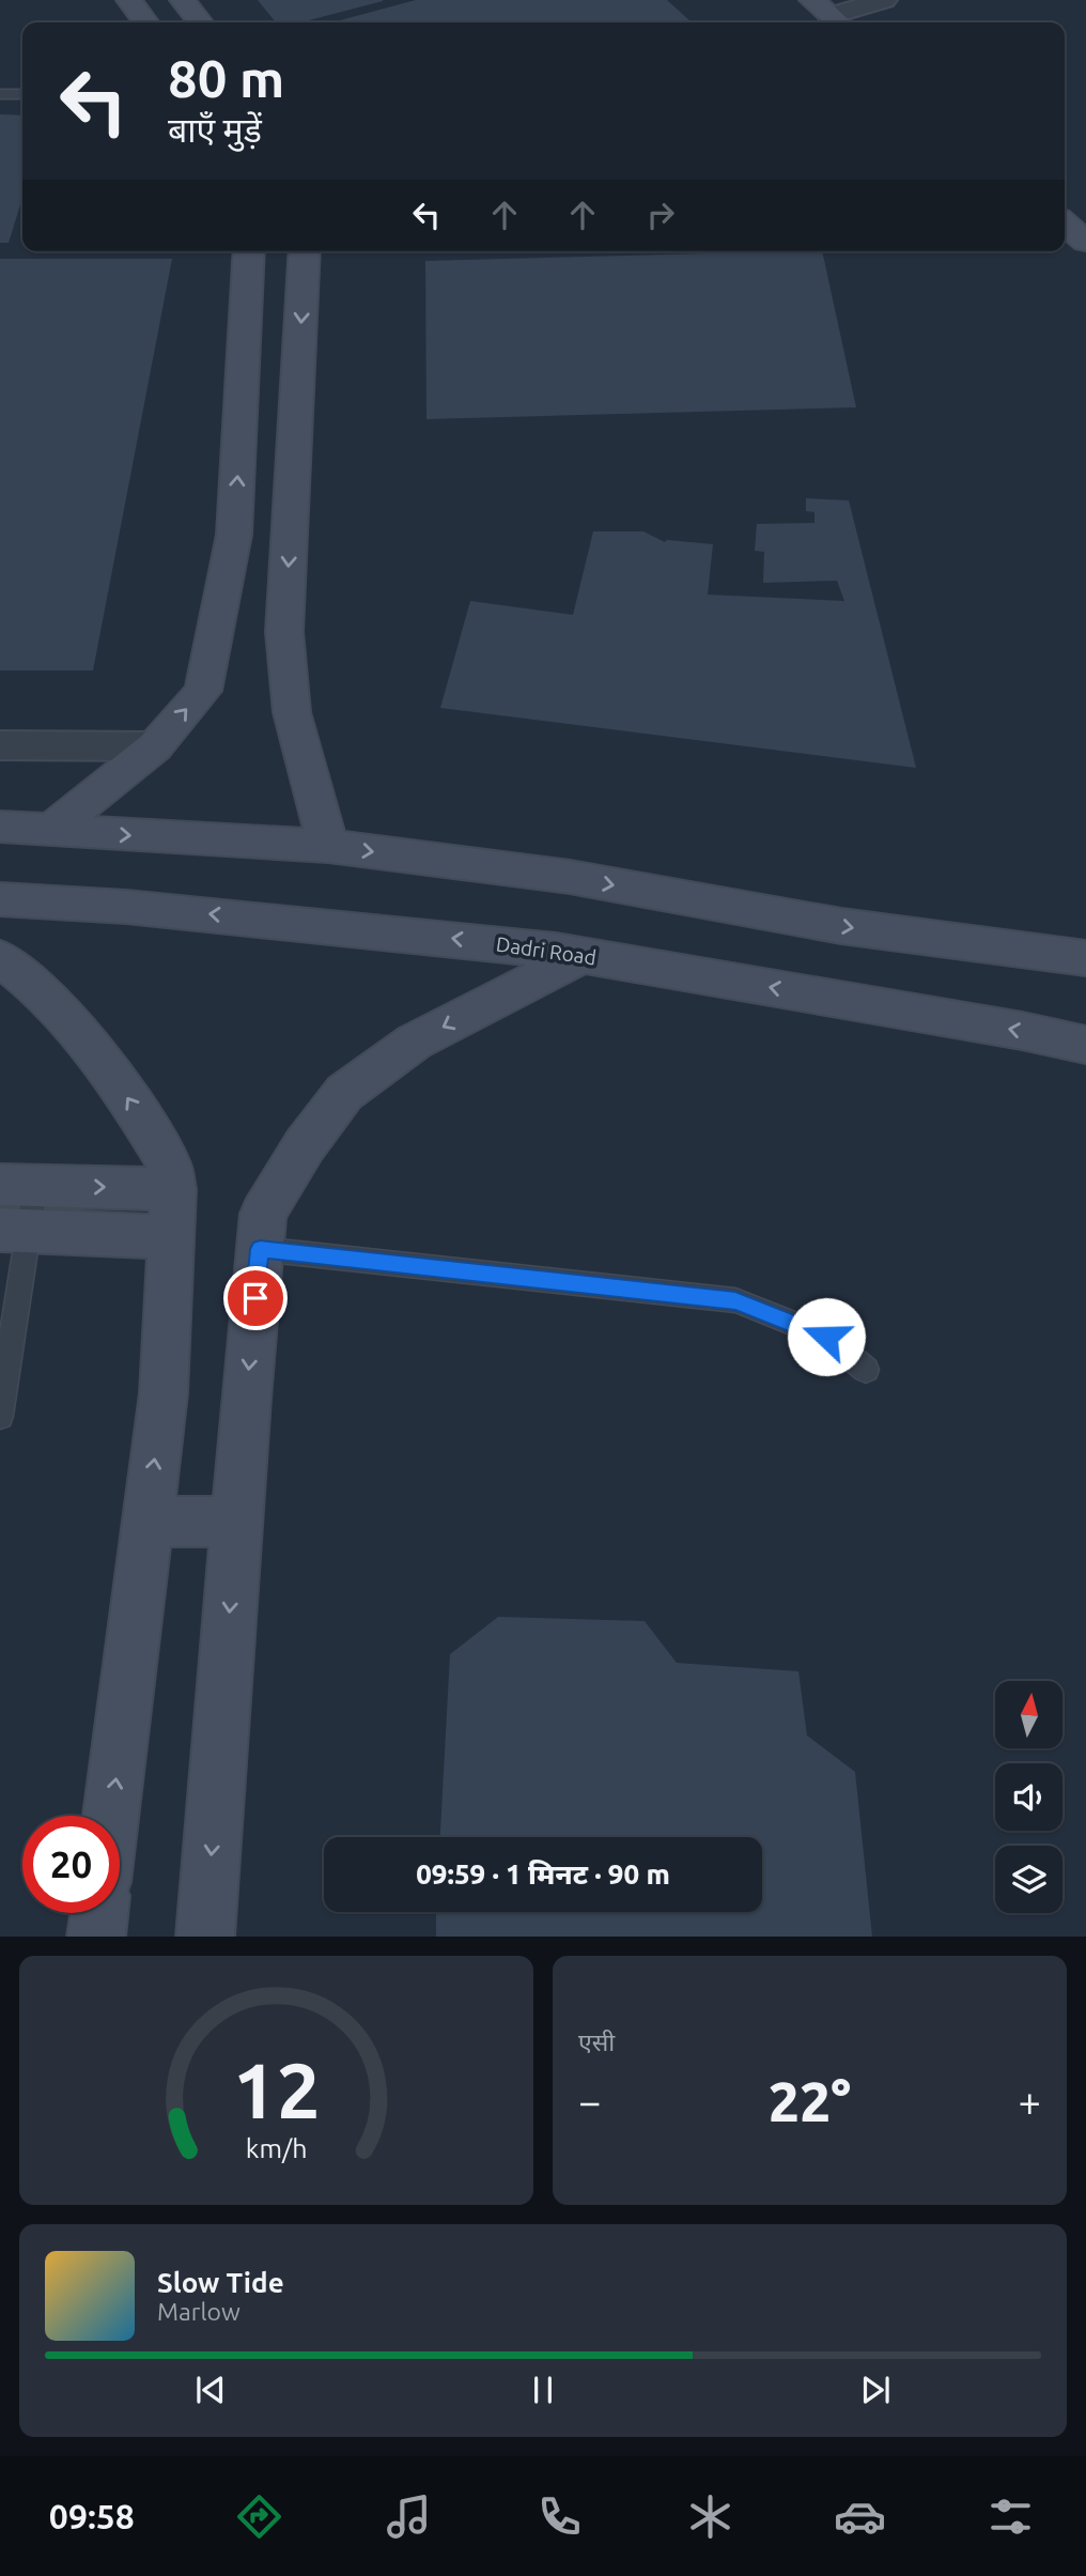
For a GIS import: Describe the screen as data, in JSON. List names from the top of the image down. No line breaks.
{"streets":{"street":["Dadri Road"]},"north":"top","page":{"turn":["80 m","बाएँ मुड़ें"],"limit":"20","trip":"09:59 · 1 मिनट · 90 m","tile":"एसी","heat":["−","22°","+"],"song":["Slow Tide","Marlow"],"tabs":"09:58","gauge":["12","km/h"]}}
